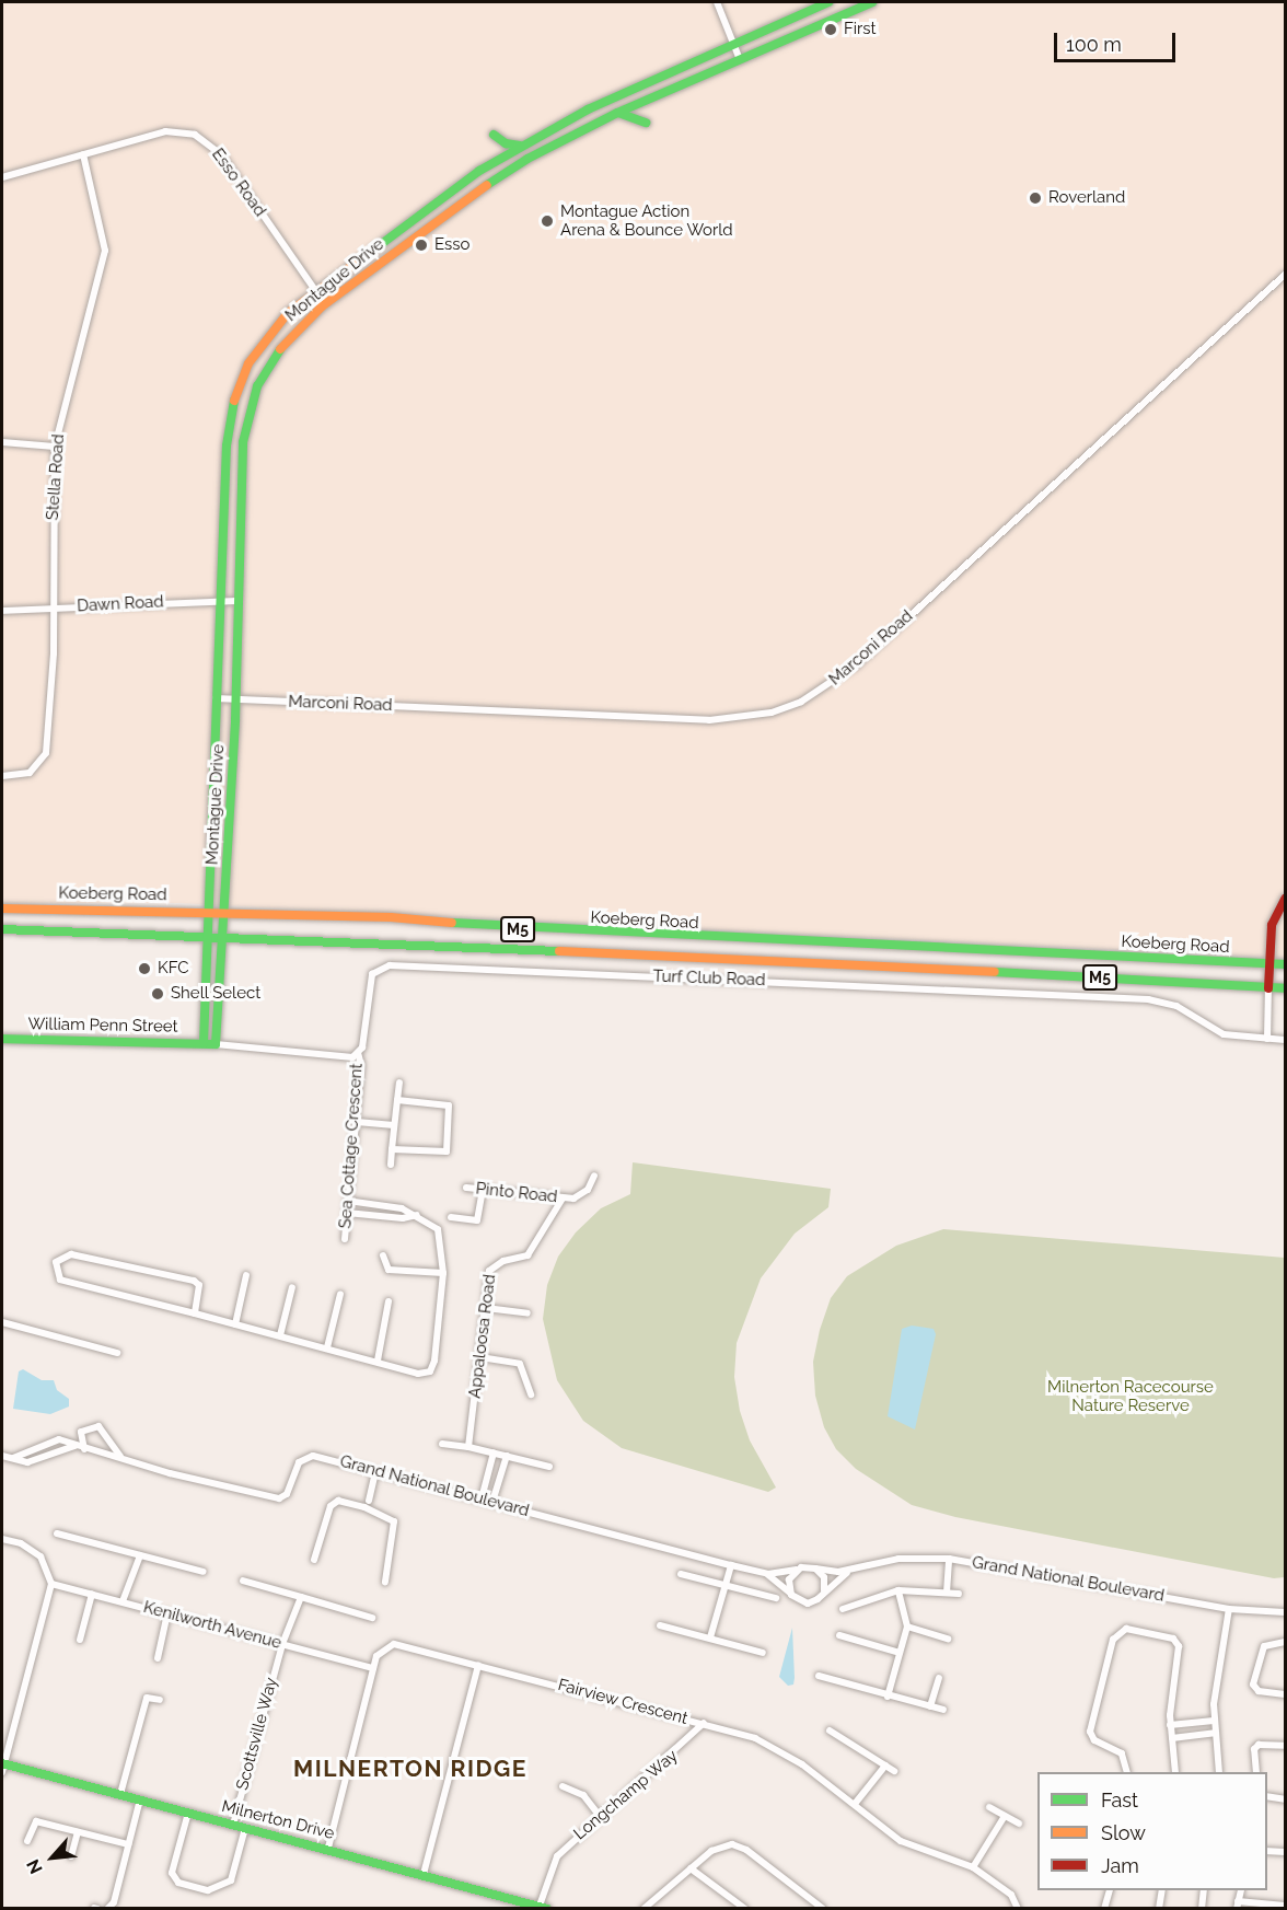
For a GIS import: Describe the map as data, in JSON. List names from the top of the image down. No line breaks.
{"streets":{"main road":["Montague Drive","Koeberg Road","M5","William Penn Street","Milnerton Drive"],"street":["Esso Road","Stella Road","Dawn Road","Marconi Road","Turf Club Road","Sea Cottage Crescent","Pinto Road","Appaloosa Road","Grand National Boulevard","Kenilworth Avenue","Fairview Crescent","Scottsville Way","Longchamp Way"]},"crossings":[["Esso Road","Montague Drive"],["Esso Road","Stella Road"],["Montague Drive","Dawn Road"],["Montague Drive","Marconi Road"],["Montague Drive","Koeberg Road"],["Montague Drive","William Penn Street"],["Stella Road","Dawn Road"],["Turf Club Road","Sea Cottage Crescent"],["Pinto Road","Appaloosa Road"],["Kenilworth Avenue","Fairview Crescent"],["Kenilworth Avenue","Scottsville Way"],["Fairview Crescent","Longchamp Way"],["Fairview Crescent","Milnerton Drive"],["Scottsville Way","Milnerton Drive"],["Longchamp Way","Milnerton Drive"]],"districts":["MILNERTON RIDGE"],"parks":["Milnerton Racecourse Nature Reserve"],"places":["First","Roverland","Montague Action Arena & Bounce World","Esso","KFC","Shell Select"],"legend":["Fast","Slow","Jam"],"scale_bar":"100 m","north":"bottom left"}
